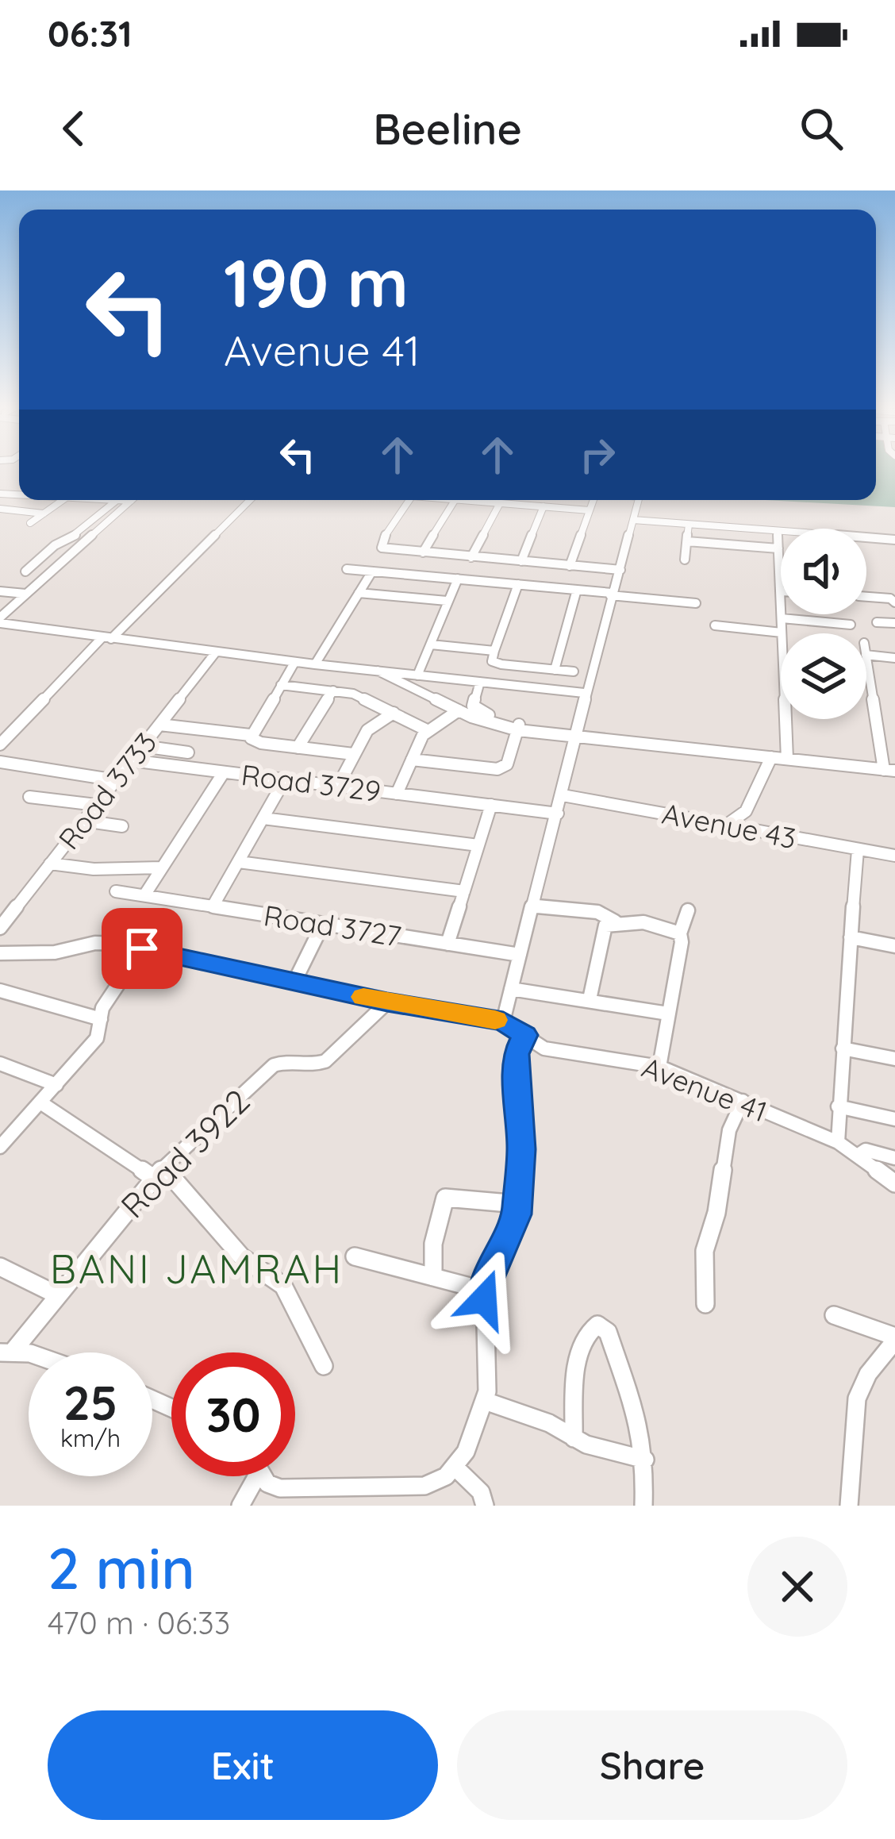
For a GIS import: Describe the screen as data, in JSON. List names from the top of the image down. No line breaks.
{"streets":{"street":["Road 3729","Road 3733","Avenue 43","Road 3727","Avenue 41","Road 3922"]},"crossings":[["Road 3729","Road 3733"],["Avenue 41","Road 3922"]],"districts":["BANI JAMRAH"],"page":{"status":"06:31","header":"Beeline","turn":["190 m","Avenue 41"],"speed":"25 km/h","limit":"30","heading":["2 min","470 m · 06:33"],"buttons":["Exit","Share"]}}
